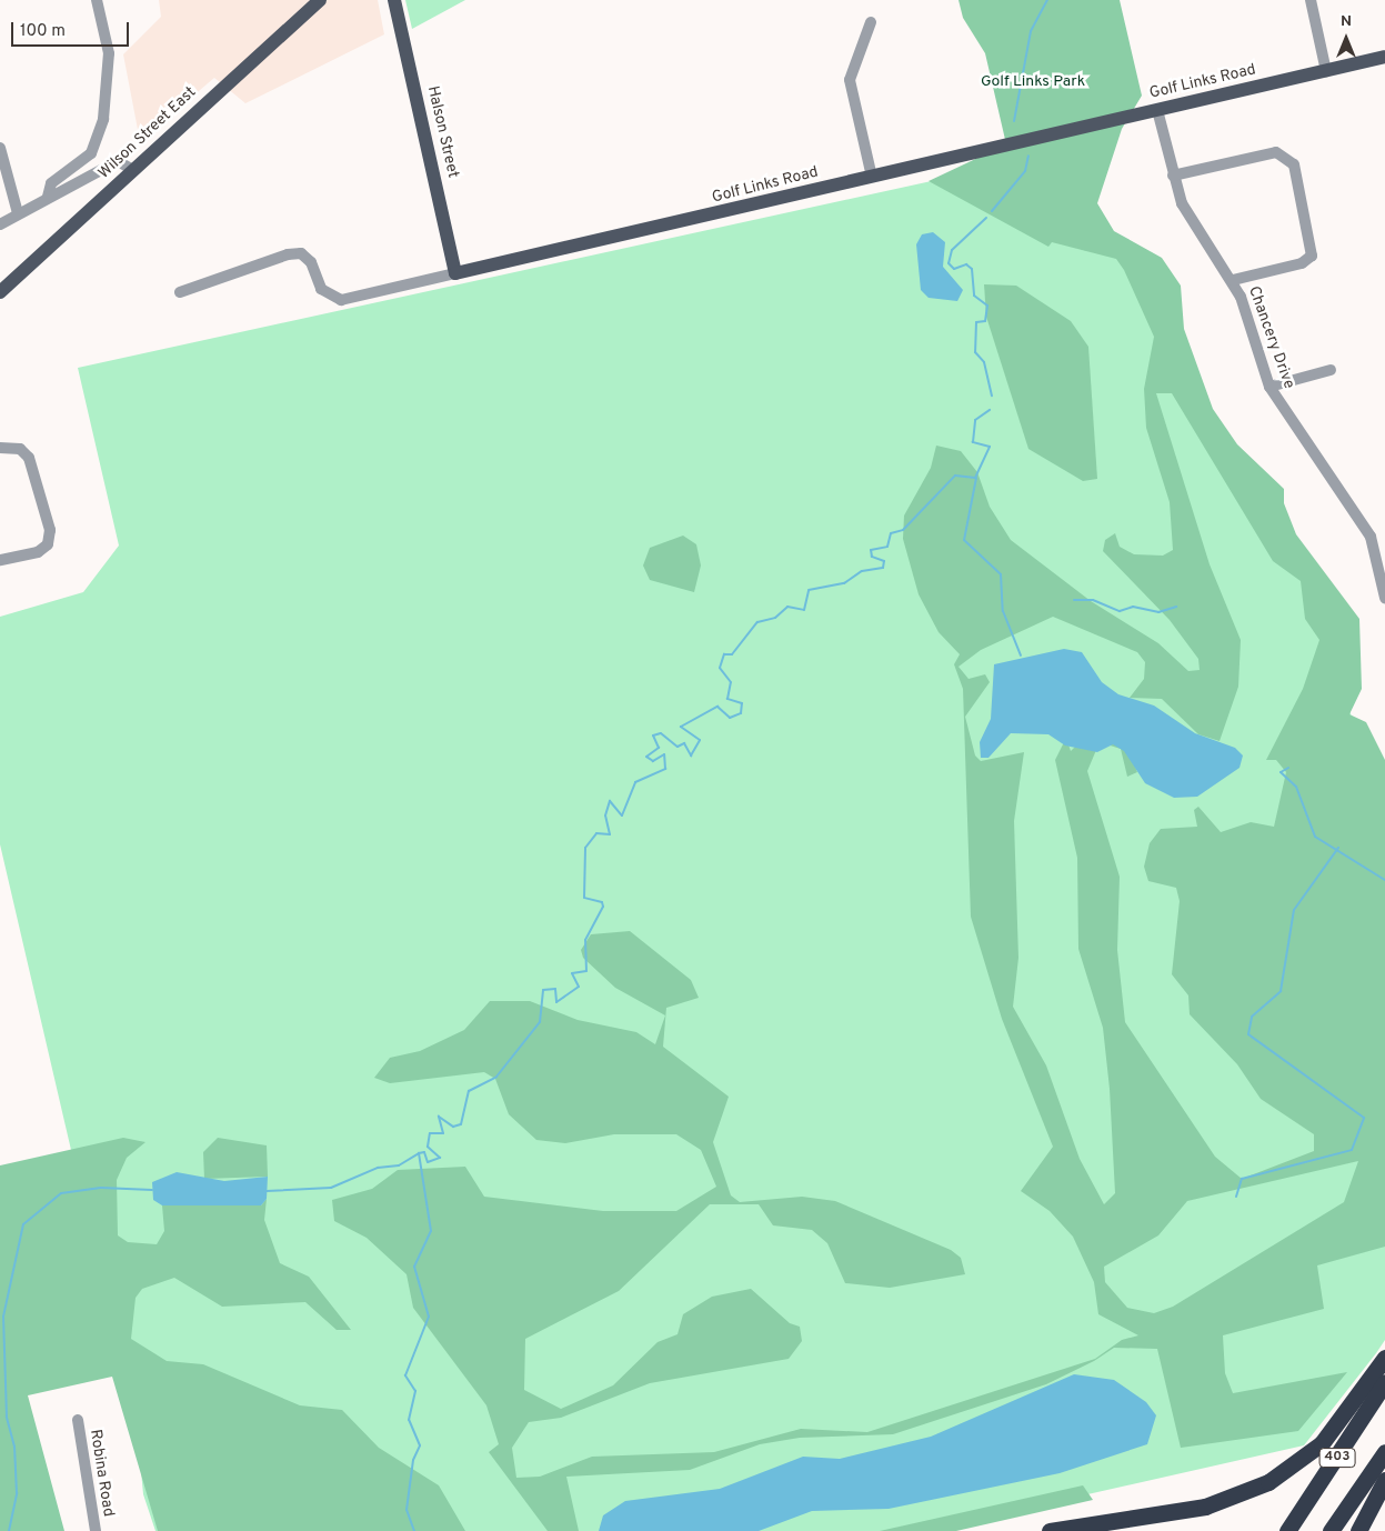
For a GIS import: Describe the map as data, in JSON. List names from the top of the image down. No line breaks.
{"streets":{"highway":["403"],"main road":["Golf Links Road","Halson Street","Wilson Street East"],"street":["Chancery Drive","Robina Road"]},"crossings":[["Golf Links Road","Halson Street"],["Golf Links Road","Chancery Drive"]],"parks":["Golf Links Park"],"scale_bar":"100 m","north":"top"}
